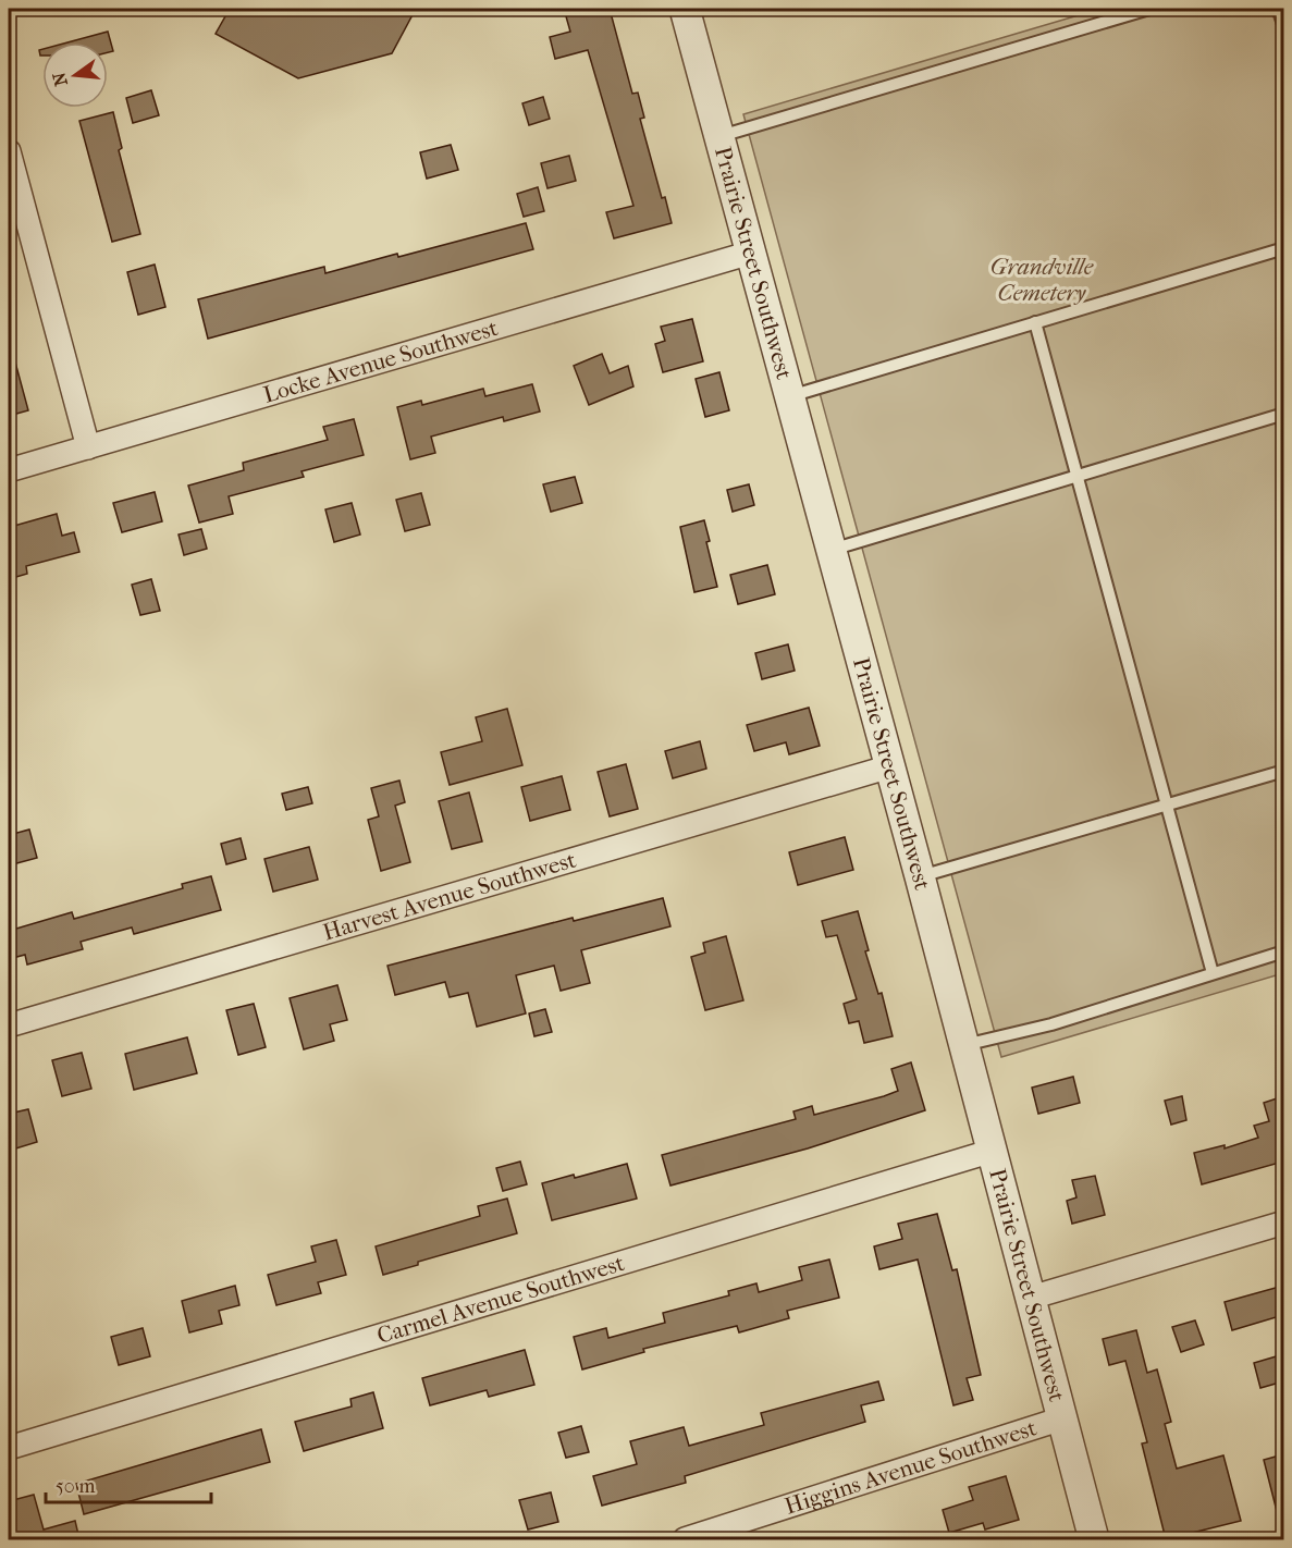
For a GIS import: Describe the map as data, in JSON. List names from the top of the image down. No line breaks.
{"streets":{"street":["Prairie Street Southwest","Locke Avenue Southwest","Harvest Avenue Southwest","Carmel Avenue Southwest","Higgins Avenue Southwest"]},"crossings":[["Prairie Street Southwest","Locke Avenue Southwest"],["Prairie Street Southwest","Harvest Avenue Southwest"],["Prairie Street Southwest","Carmel Avenue Southwest"],["Prairie Street Southwest","Higgins Avenue Southwest"]],"parks":["Grandville Cemetery"],"scale_bar":"50 m","north":"left"}
